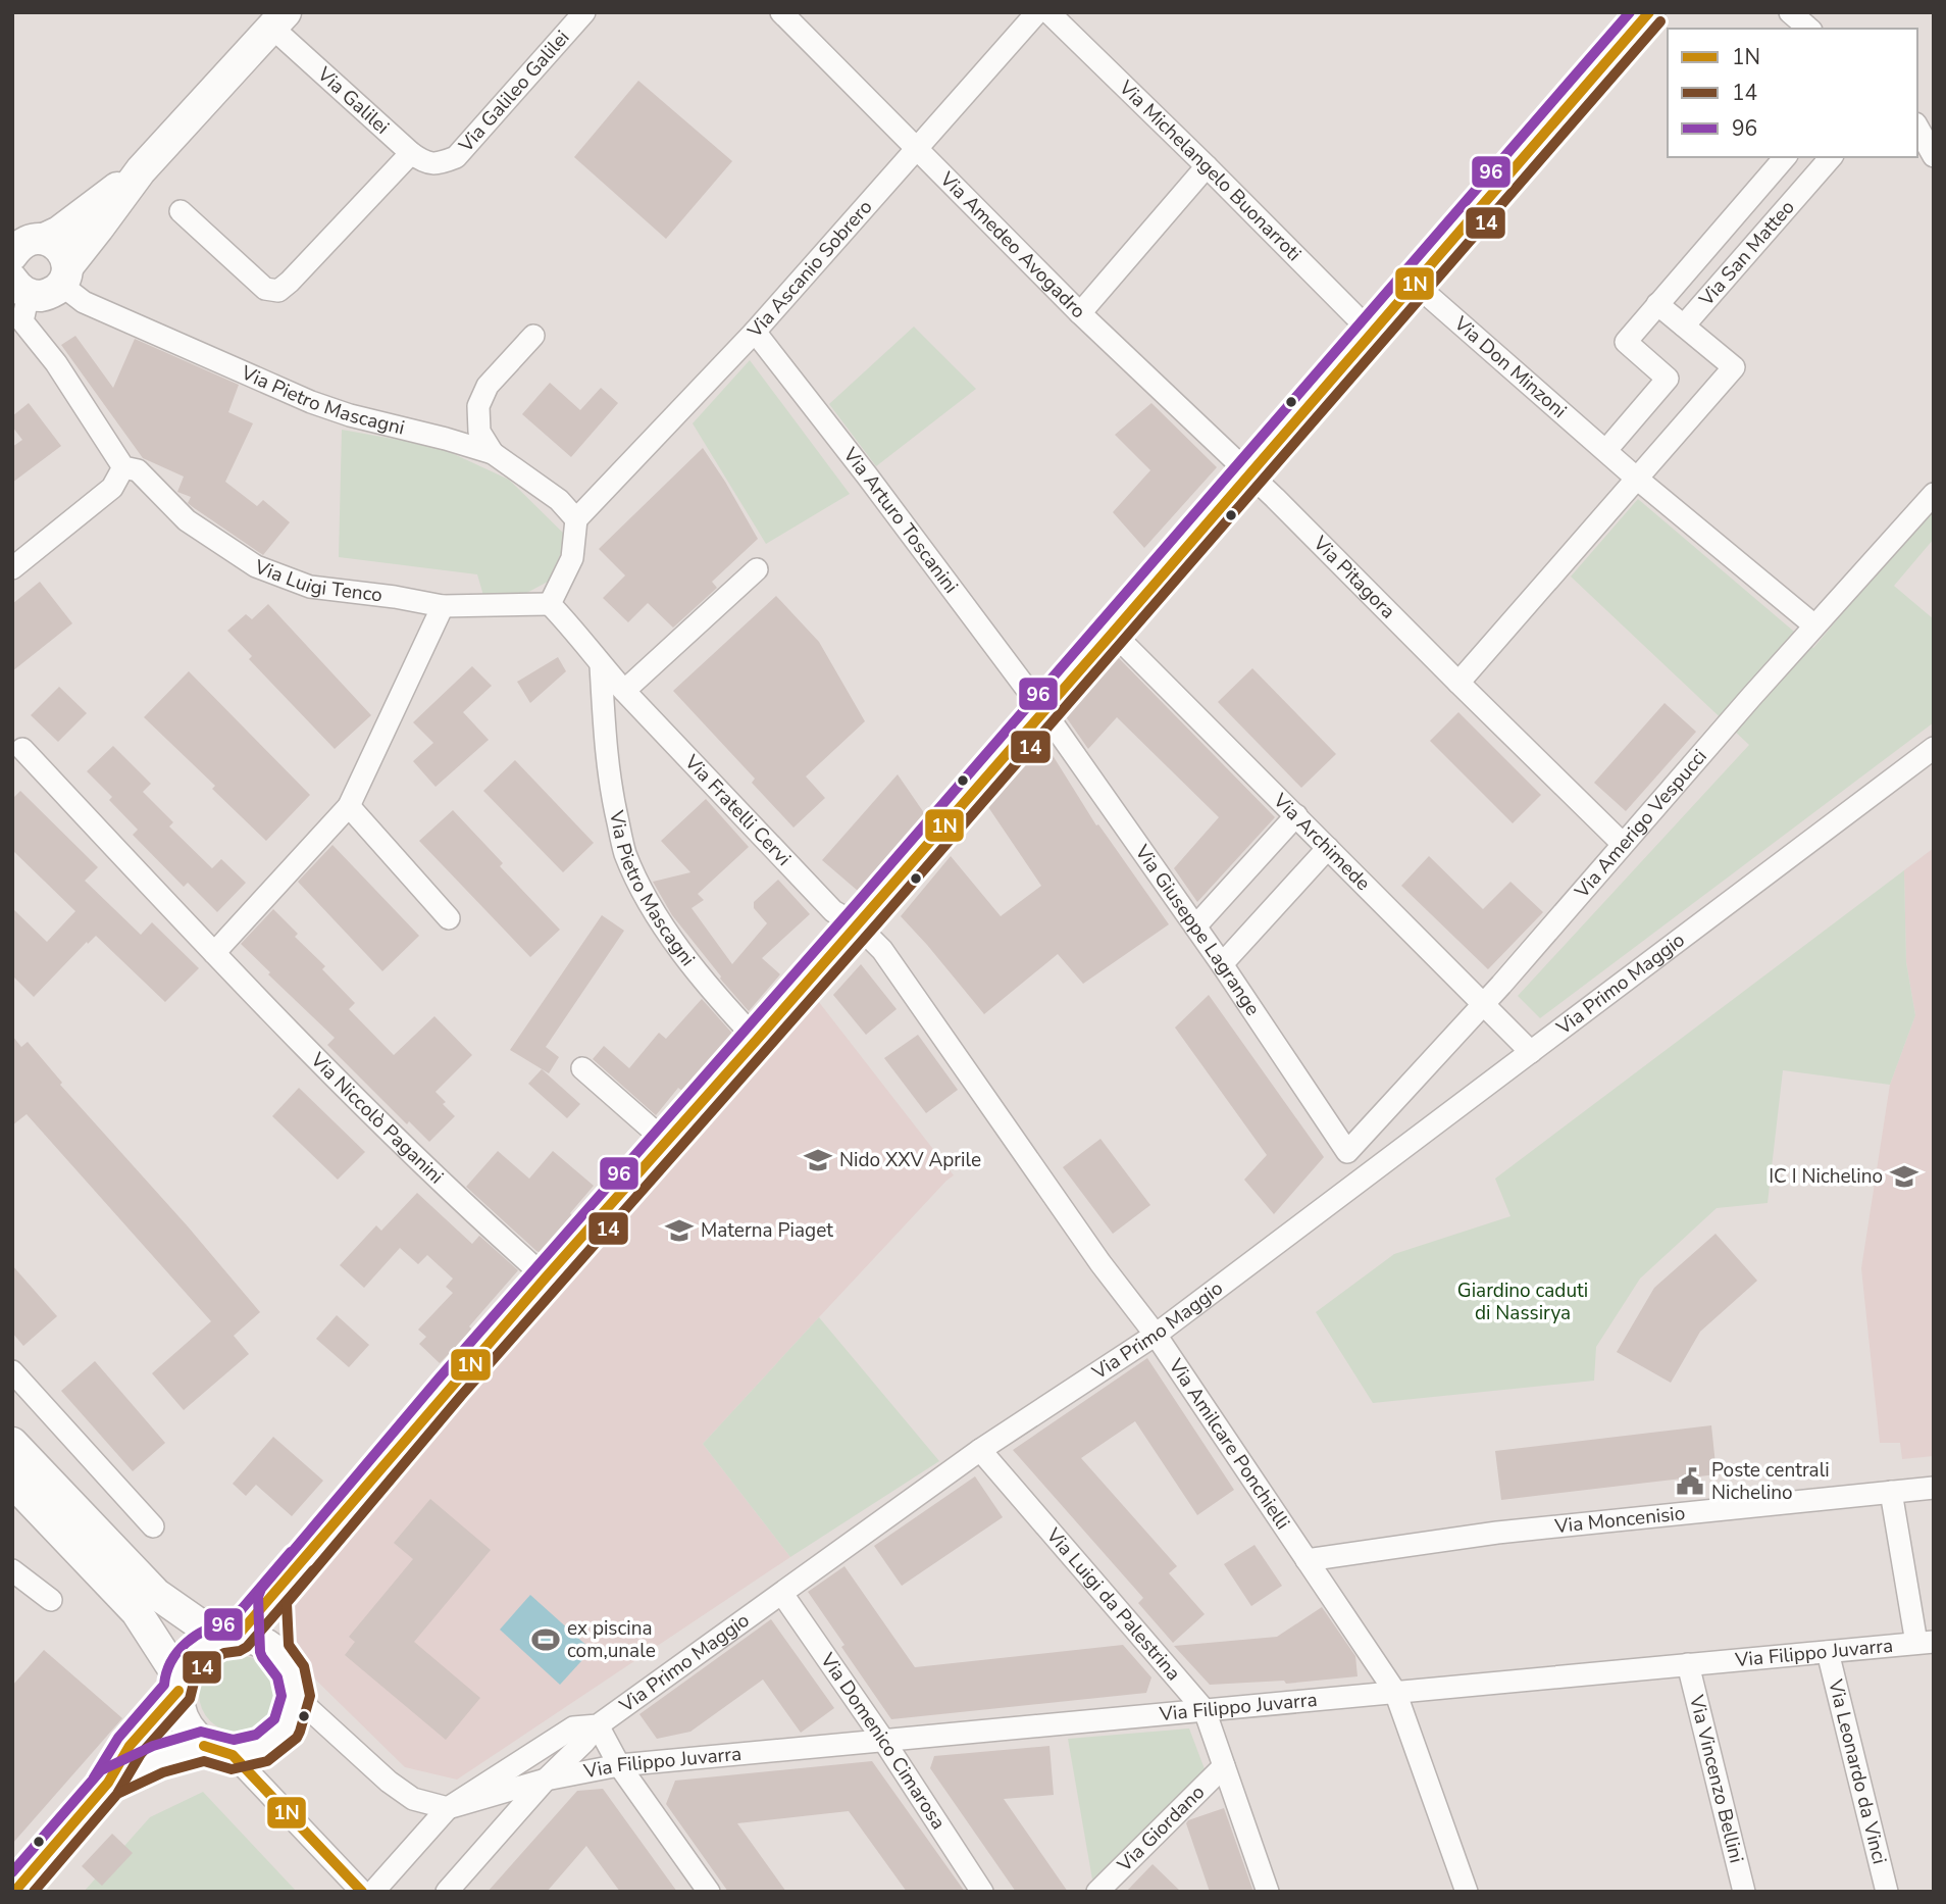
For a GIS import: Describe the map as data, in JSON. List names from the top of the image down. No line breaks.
{"streets":{"street":["Via Galileo Galilei","Via Galilei","Via Michelangelo Buonarroti","Via Amedeo Avogadro","Via San Matteo","Via Ascanio Sobrero","Via Don Minzoni","Via Pietro Mascagni","Via Arturo Toscanini","Via Pitagora","Via Luigi Tenco","Via Fratelli Cervi","Via Amerigo Vespucci","Via Archimede","Via Giuseppe Lagrange","Via Primo Maggio","Via Niccolò Paganini","Via Amilcare Ponchielli","Via Moncenisio","Via Luigi da Palestrina","Via Filippo Juvarra","Via Domenico Cimarosa","Via Leonardo da Vinci","Via Vincenzo Bellini","Via Giordano"]},"crossings":[["Via Galileo Galilei","Via Galilei"],["Via Amedeo Avogadro","Via Ascanio Sobrero"],["Via Amedeo Avogadro","Via Pitagora"],["Via San Matteo","Via Don Minzoni"],["Via Ascanio Sobrero","Via Pietro Mascagni"],["Via Ascanio Sobrero","Via Arturo Toscanini"],["Via Don Minzoni","Via Amerigo Vespucci"],["Via Pietro Mascagni","Via Luigi Tenco"],["Via Pietro Mascagni","Via Fratelli Cervi"],["Via Arturo Toscanini","Via Giuseppe Lagrange"],["Via Pitagora","Via Amerigo Vespucci"],["Via Luigi Tenco","Via Fratelli Cervi"],["Via Fratelli Cervi","Via Amilcare Ponchielli"],["Via Amerigo Vespucci","Via Archimede"],["Via Amerigo Vespucci","Via Giuseppe Lagrange"],["Via Archimede","Via Primo Maggio"],["Via Primo Maggio","Via Amilcare Ponchielli"],["Via Primo Maggio","Via Luigi da Palestrina"],["Via Primo Maggio","Via Filippo Juvarra"],["Via Primo Maggio","Via Domenico Cimarosa"],["Via Amilcare Ponchielli","Via Moncenisio"],["Via Amilcare Ponchielli","Via Filippo Juvarra"],["Via Luigi da Palestrina","Via Filippo Juvarra"],["Via Luigi da Palestrina","Via Giordano"],["Via Filippo Juvarra","Via Domenico Cimarosa"],["Via Filippo Juvarra","Via Leonardo da Vinci"],["Via Filippo Juvarra","Via Vincenzo Bellini"]],"parks":["Giardino caduti di Nassirya"],"places":{"school or university":["Nido XXV Aprile","IC I Nichelino","Materna Piaget"],"public building":["Poste centrali Nichelino"],"sports":["ex piscina com,unale"]},"lines":["transit line 1N","transit line 96","transit line 14"],"legend":["1N","14","96"]}
